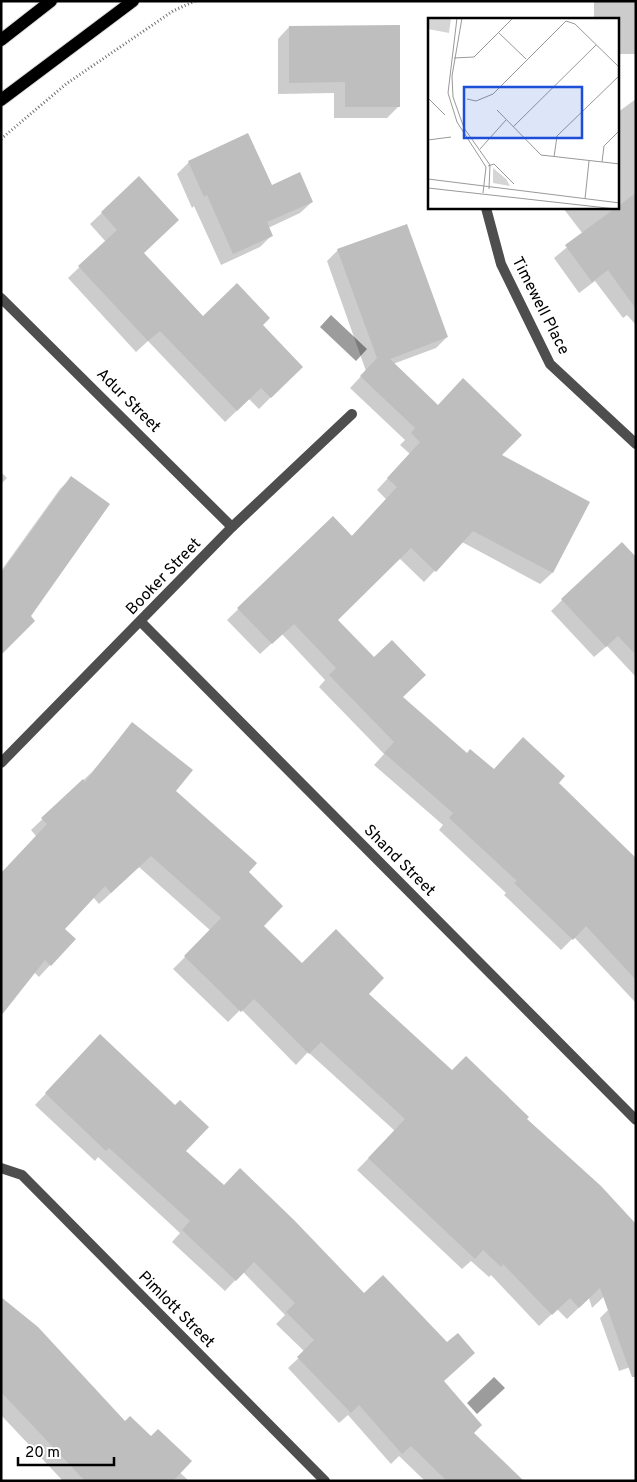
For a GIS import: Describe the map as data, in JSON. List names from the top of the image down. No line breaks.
{"streets":{"street":["Timewell Place","Adur Street","Booker Street","Shand Street","Pimlott Street"]},"crossings":[["Adur Street","Booker Street"],["Booker Street","Shand Street"]],"scale_bar":"20 m"}
